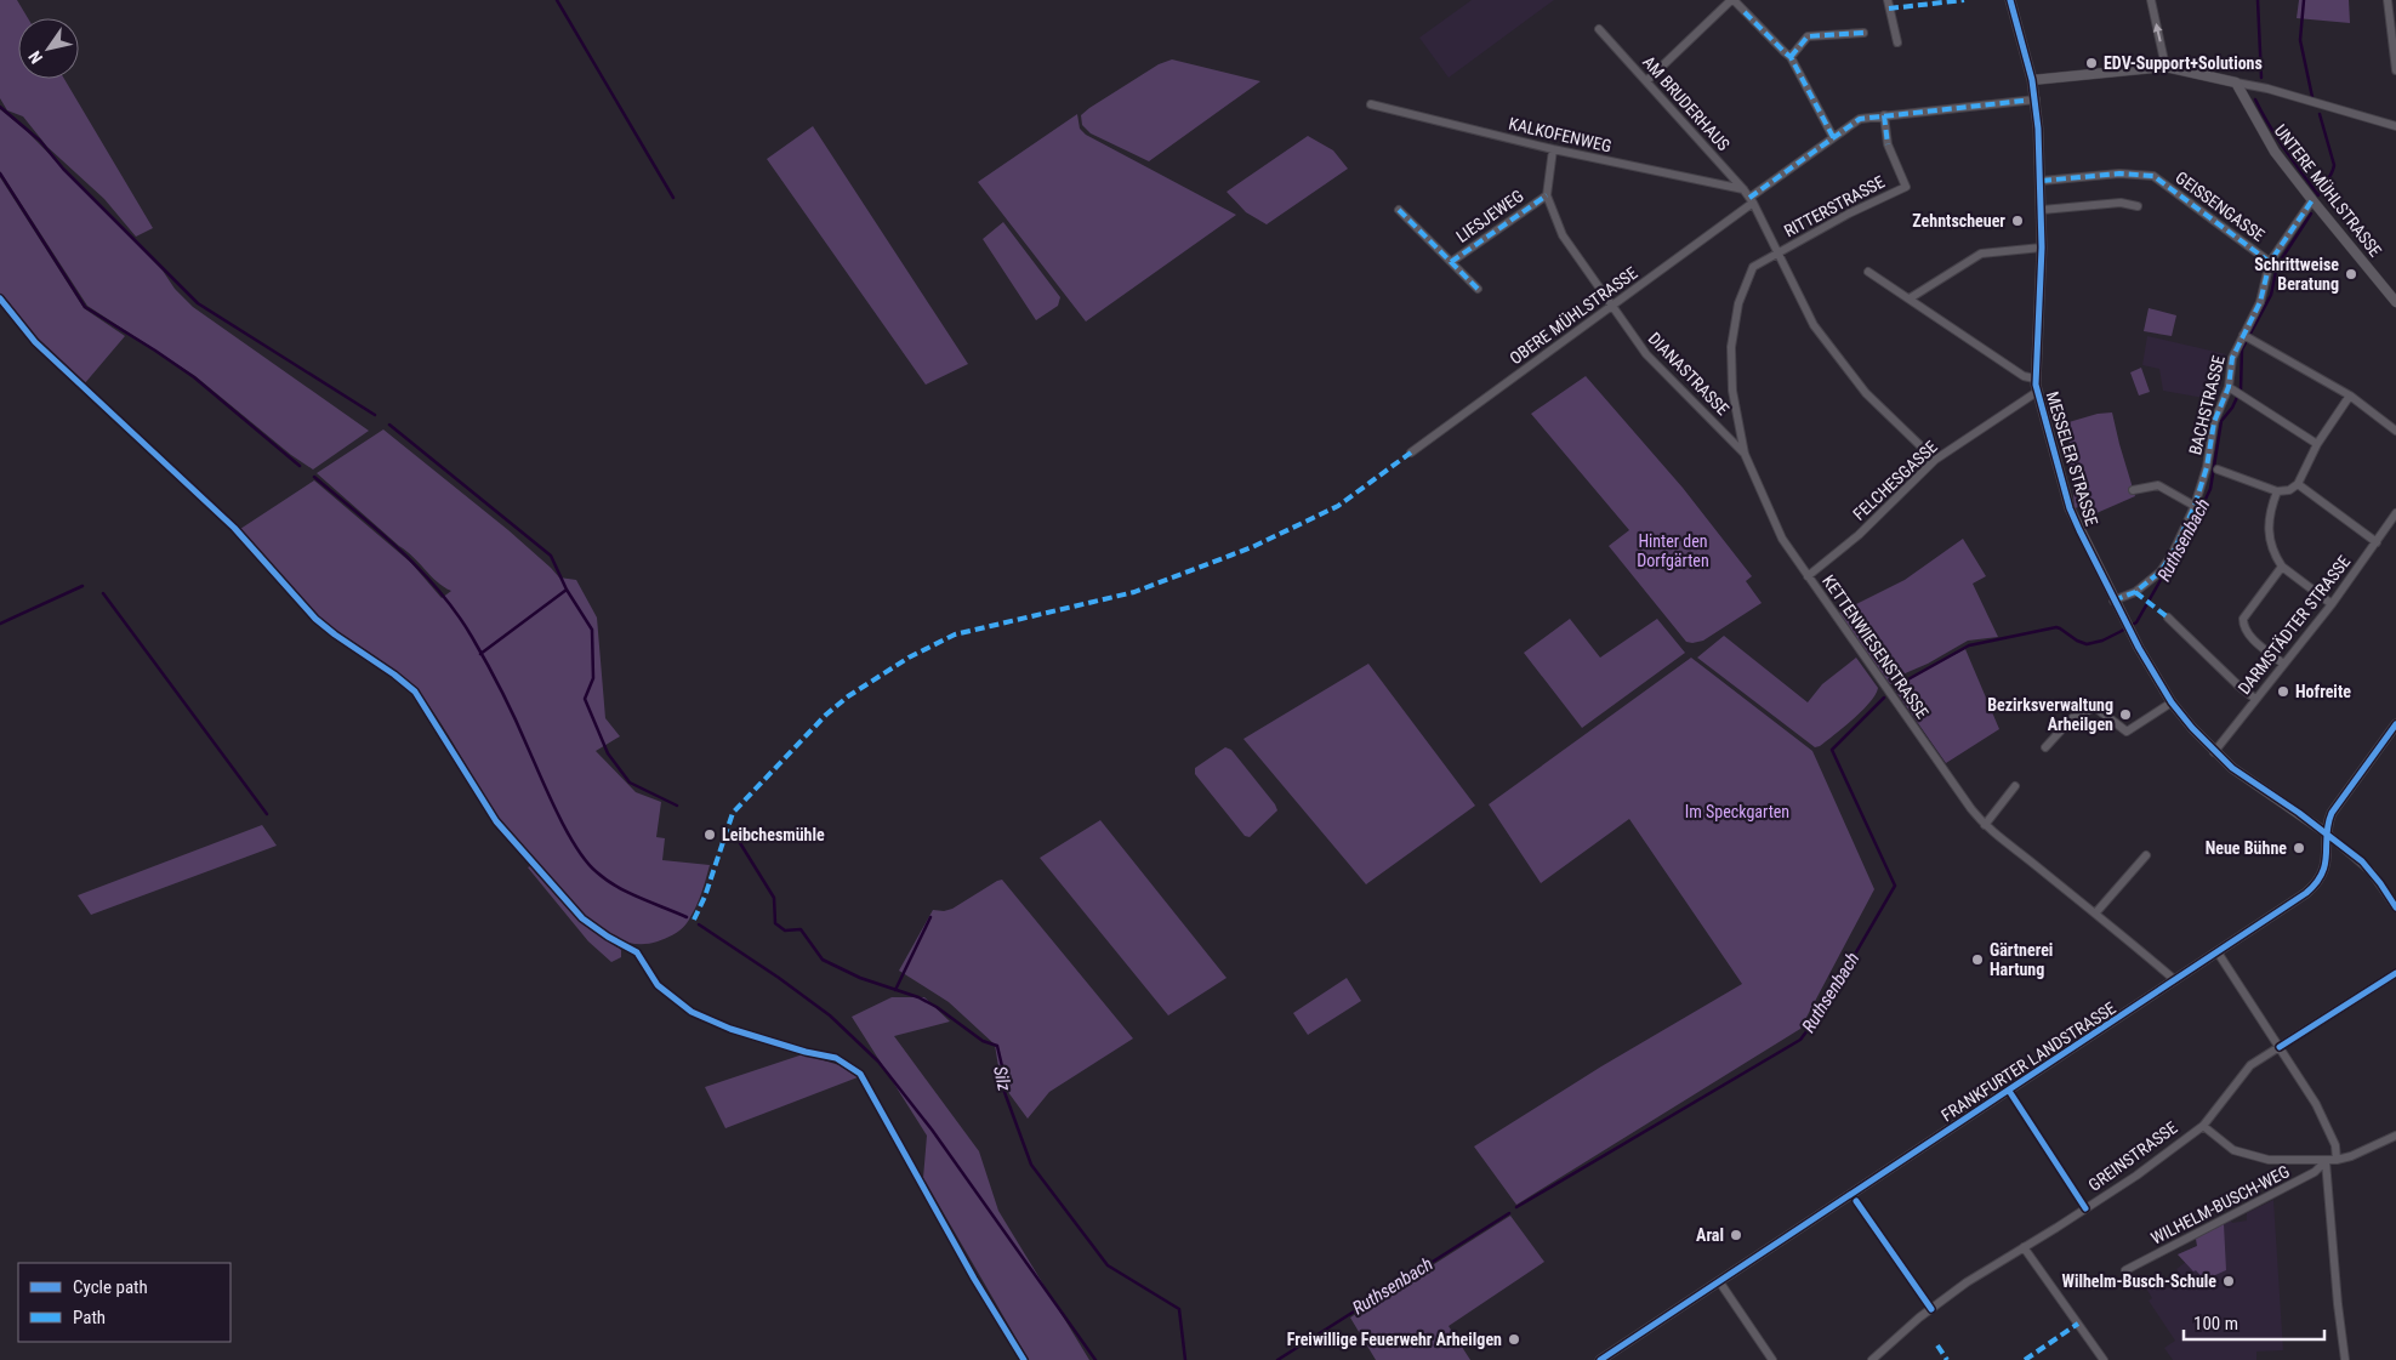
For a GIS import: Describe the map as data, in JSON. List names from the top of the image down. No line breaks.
{"streets":{"street":["AM BRUDERHAUS","KALKOFENWEG","UNTERE MÜHLSTRASSE","RITTERSTRASSE","GEISSENGASSE","LIESJEWEG","OBERE MÜHLSTRASSE","DIANASTRASSE","BACHSTRASSE","MESSELER STRASSE","FELCHESGASSE","DARMSTÄDTER STRASSE","KETTENWIESENSTRASSE","FRANKFURTER LANDSTRASSE","GREINSTRASSE","WILHELM-BUSCH-WEG"]},"crossings":[["AM BRUDERHAUS","KALKOFENWEG"],["AM BRUDERHAUS","RITTERSTRASSE"],["AM BRUDERHAUS","OBERE MÜHLSTRASSE"],["AM BRUDERHAUS","FELCHESGASSE"],["AM BRUDERHAUS","KETTENWIESENSTRASSE"],["KALKOFENWEG","DIANASTRASSE"],["UNTERE MÜHLSTRASSE","BACHSTRASSE"],["RITTERSTRASSE","OBERE MÜHLSTRASSE"],["RITTERSTRASSE","KETTENWIESENSTRASSE"],["GEISSENGASSE","BACHSTRASSE"],["GEISSENGASSE","MESSELER STRASSE"],["LIESJEWEG","DIANASTRASSE"],["OBERE MÜHLSTRASSE","DIANASTRASSE"],["OBERE MÜHLSTRASSE","MESSELER STRASSE"],["DIANASTRASSE","KETTENWIESENSTRASSE"],["BACHSTRASSE","MESSELER STRASSE"],["MESSELER STRASSE","FELCHESGASSE"],["MESSELER STRASSE","DARMSTÄDTER STRASSE"],["MESSELER STRASSE","FRANKFURTER LANDSTRASSE"],["FELCHESGASSE","KETTENWIESENSTRASSE"],["KETTENWIESENSTRASSE","FRANKFURTER LANDSTRASSE"]],"water":["Ruthsenbach","Silz"],"parks":["Hinter den Dorfgärten","Im Speckgarten"],"places":["EDV-Support+Solutions","Zehntscheuer","Schrittweise Beratung","Hofreite","Bezirksverwaltung Arheilgen","Leibchesmühle","Neue Bühne","Gärtnerei Hartung","Aral","Wilhelm-Busch-Schule","Freiwillige Feuerwehr Arheilgen"],"legend":["Cycle path","Path"],"scale_bar":"100 m","north":"bottom left"}
